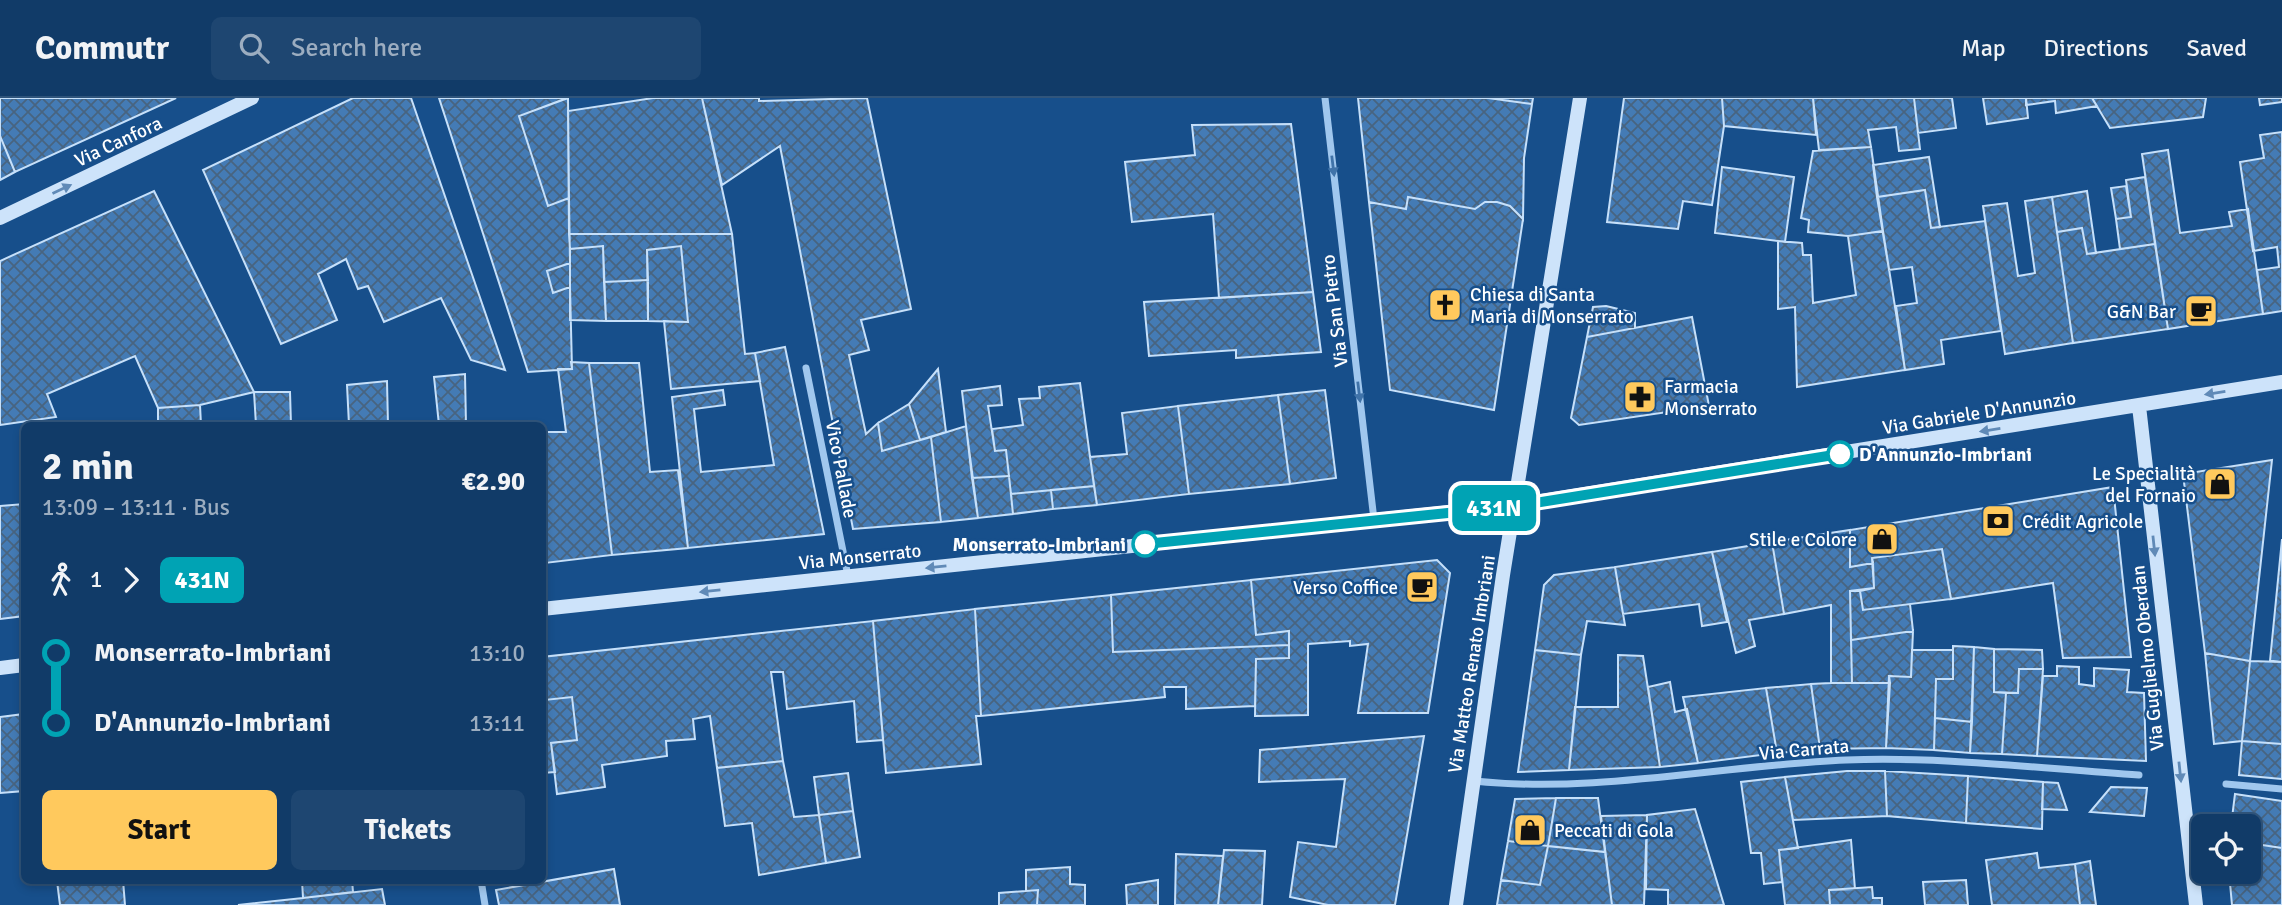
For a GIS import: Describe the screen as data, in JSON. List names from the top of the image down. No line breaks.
{"streets":{"main road":["Via Canfora","Via Gabriele D'Annunzio","Via Monserrato","Via Guglielmo Oberdan","Via Matteo Renato Imbriani"],"street":["Via San Pietro","Vico Pallade","Via Carrata"]},"crossings":[["Via San Pietro","Via Monserrato"],["Via Gabriele D'Annunzio","Via Monserrato"],["Via Gabriele D'Annunzio","Via Guglielmo Oberdan"],["Via Gabriele D'Annunzio","Via Matteo Renato Imbriani"],["Vico Pallade","Via Monserrato"],["Via Monserrato","Via Matteo Renato Imbriani"],["Via Matteo Renato Imbriani","Via Carrata"]],"one_way":["Via Canfora","Via San Pietro","Via Gabriele D'Annunzio","Via Monserrato","Via Guglielmo Oberdan"],"places":{"church":["Chiesa di Santa Maria di Monserrato"],"cafe":["G&N Bar","Verso Coffice"],"pharmacy":["Farmacia Monserrato"],"other":["D'Annunzio-Imbriani","Monserrato-Imbriani"],"shop":["Le Specialità del Fornaio","Stile e Colore","Peccati di Gola"],"bank":["Crédit Agricole"]},"lines":["bus line 431N"],"page":{"header":"Commutr","search":"Search here","nav":["Map","Directions","Saved"],"on_map":"431N","heading":["2 min","13:09 – 13:11 · Bus","€2.90"],"legs":["1","431N"],"list":[{"name":"Monserrato-Imbriani","value":"13:10"},{"name":"D'Annunzio-Imbriani","value":"13:11"}],"buttons":["Start","Tickets"]}}
